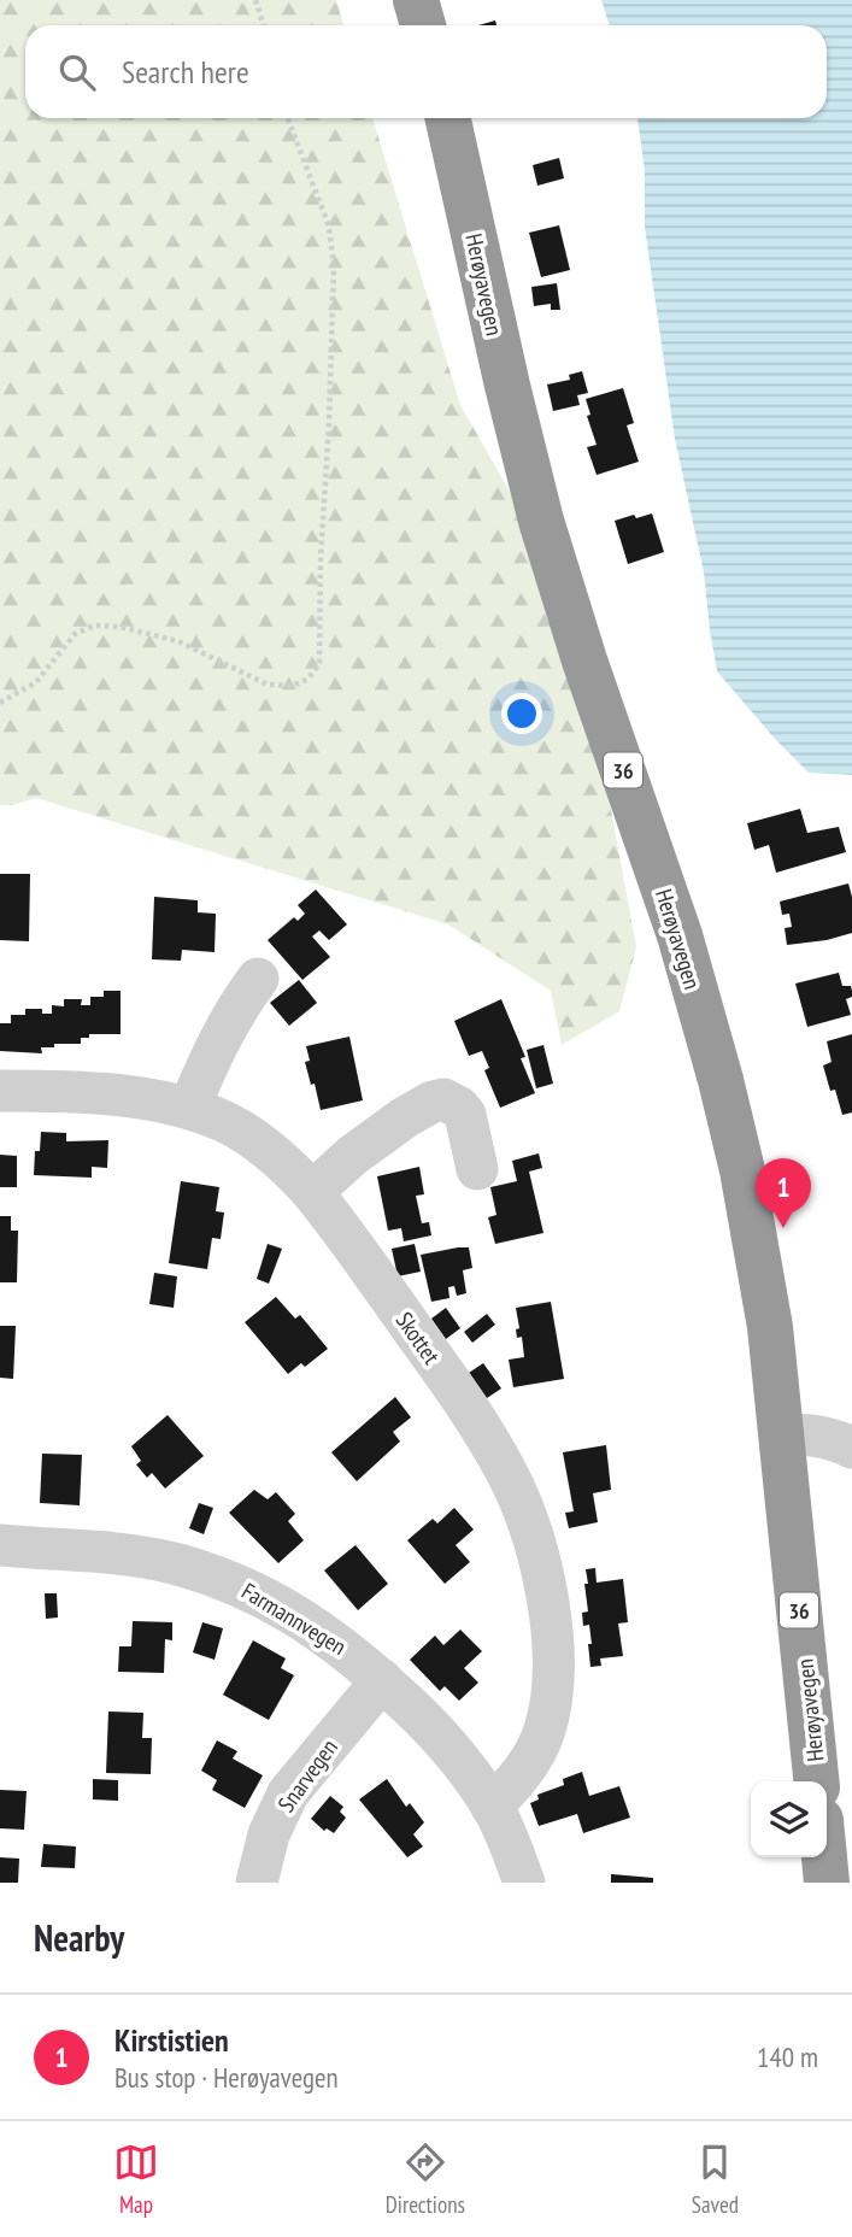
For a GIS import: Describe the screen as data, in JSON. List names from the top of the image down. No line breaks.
{"streets":{"highway":["Herøyavegen","36"],"street":["Skottet","Farmannvegen","Snarvegen"]},"crossings":[["Skottet","Farmannvegen"],["Farmannvegen","Snarvegen"]],"page":{"search":"Search here","pins":"1","heading":"Nearby","list":[{"mark":"1","name":"Kirstistien","note":"Bus stop · Herøyavegen","value":"140 m"}],"nav":["Map","Directions","Saved"]}}
